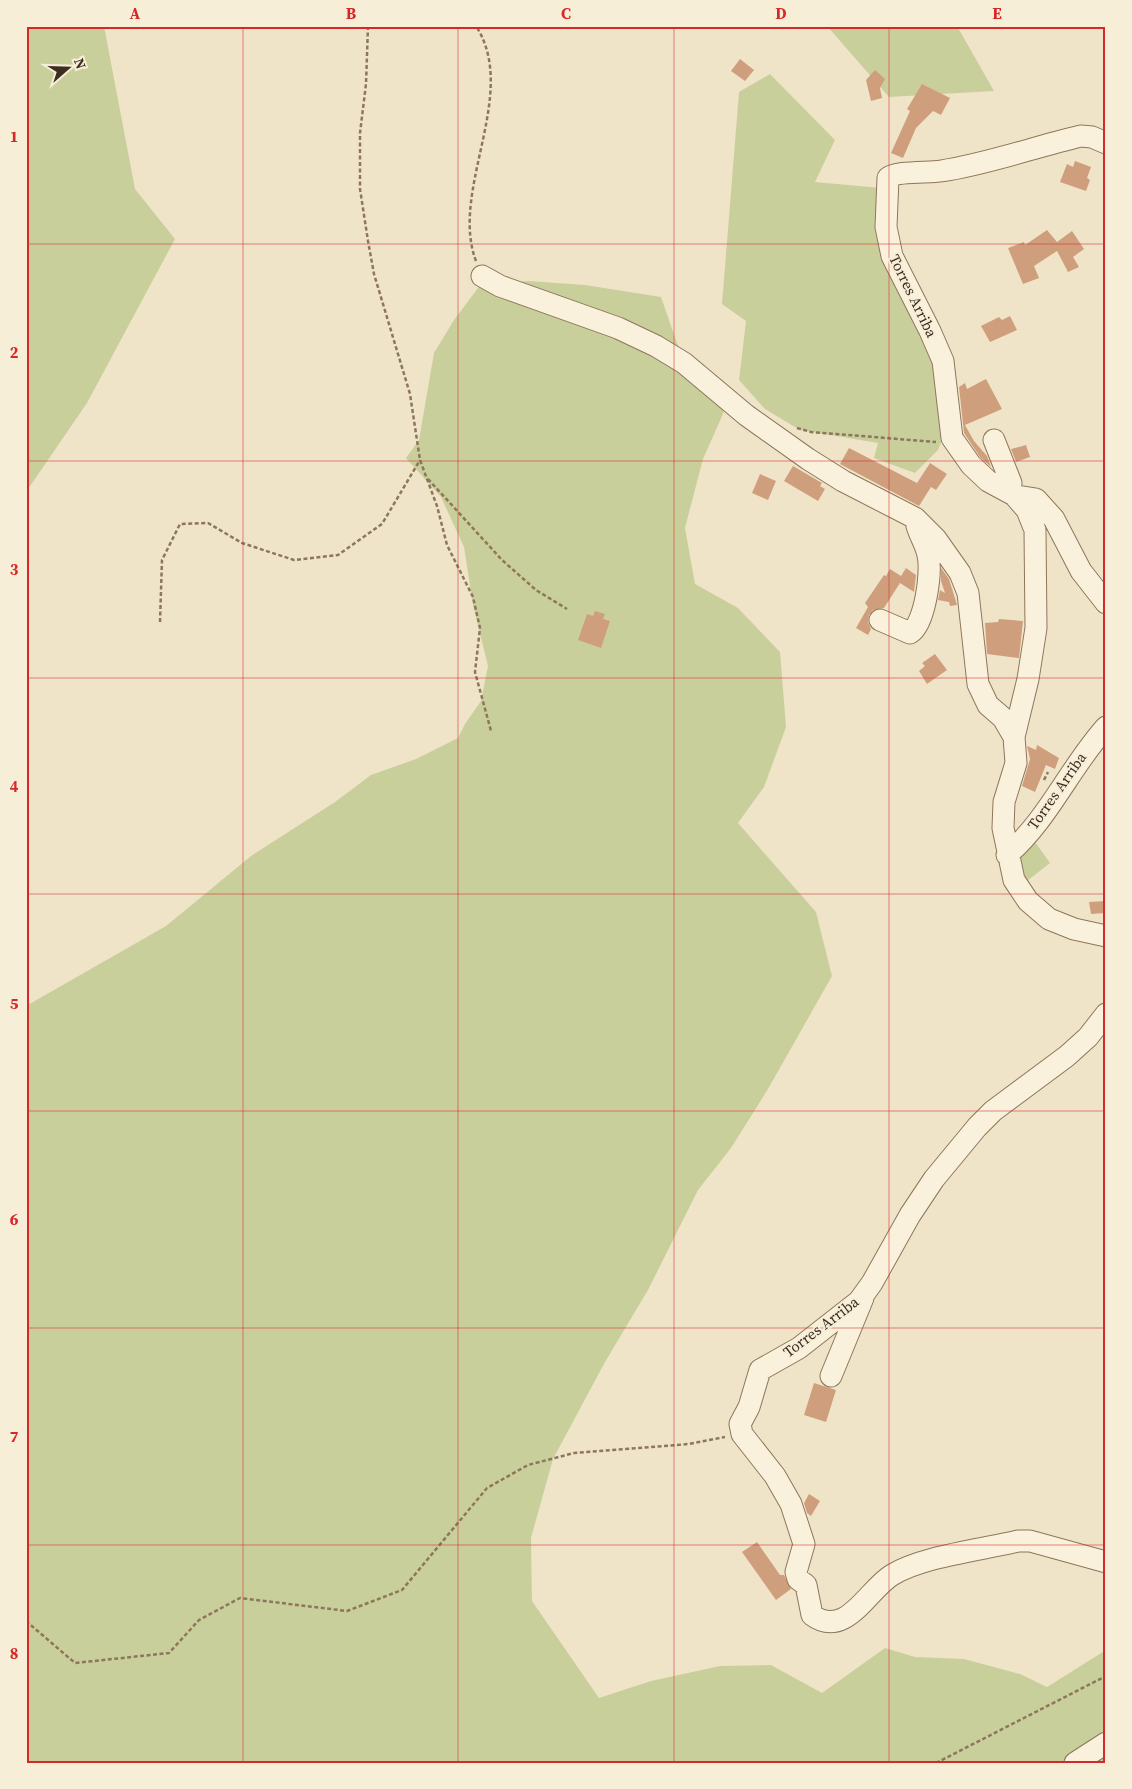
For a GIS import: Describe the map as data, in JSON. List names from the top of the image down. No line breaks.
{"streets":{"street":["Torres Arriba"]},"north":"right","grid":{"columns":["A","B","C","D","E"],"rows":["1","2","3","4","5","6","7","8"]}}
